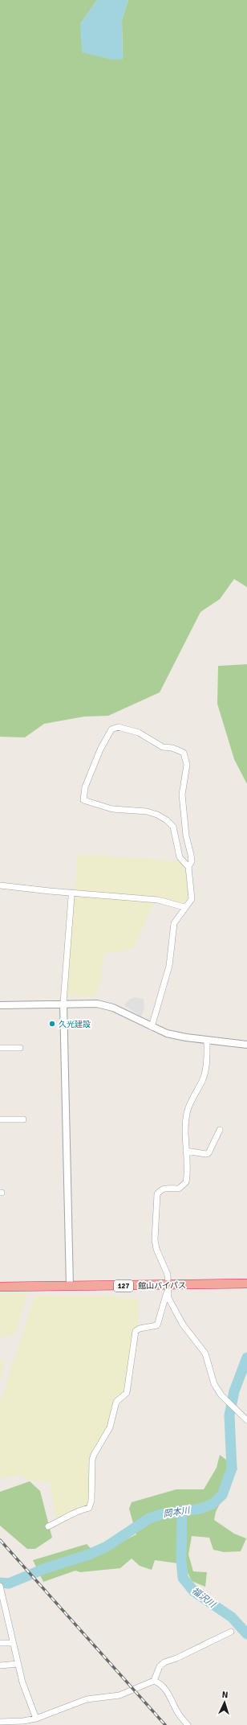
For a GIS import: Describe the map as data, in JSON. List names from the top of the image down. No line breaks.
{"streets":{"highway":["館山バイパス","127"]},"water":["岡本川","福沢川"],"places":["久光建設"],"north":"top"}
